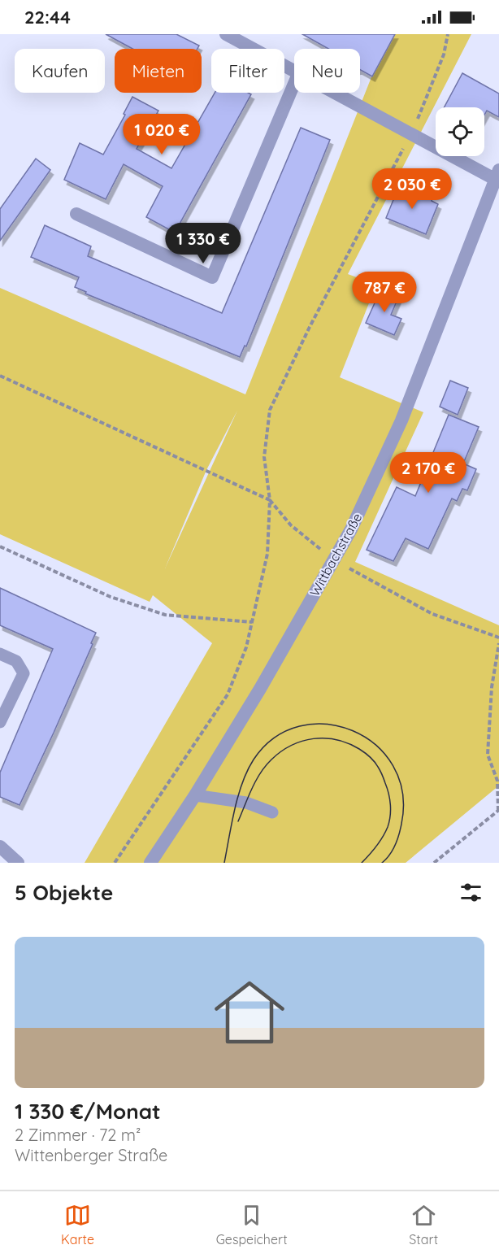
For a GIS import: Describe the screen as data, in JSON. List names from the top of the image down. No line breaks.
{"streets":{"street":["Wittbachstraße"]},"page":{"status":"22:44","chip":["Kaufen","Mieten","Filter","Neu"],"price":["1 020 €","2 030 €","1 330 €","787 €","2 170 €"],"heading":"5 Objekte","list":[{"name":"1 330 €/Monat","note":"2 Zimmer · 72 m² · Wittenberger Straße"}],"tabs":["Karte","Gespeichert","Start"]}}
